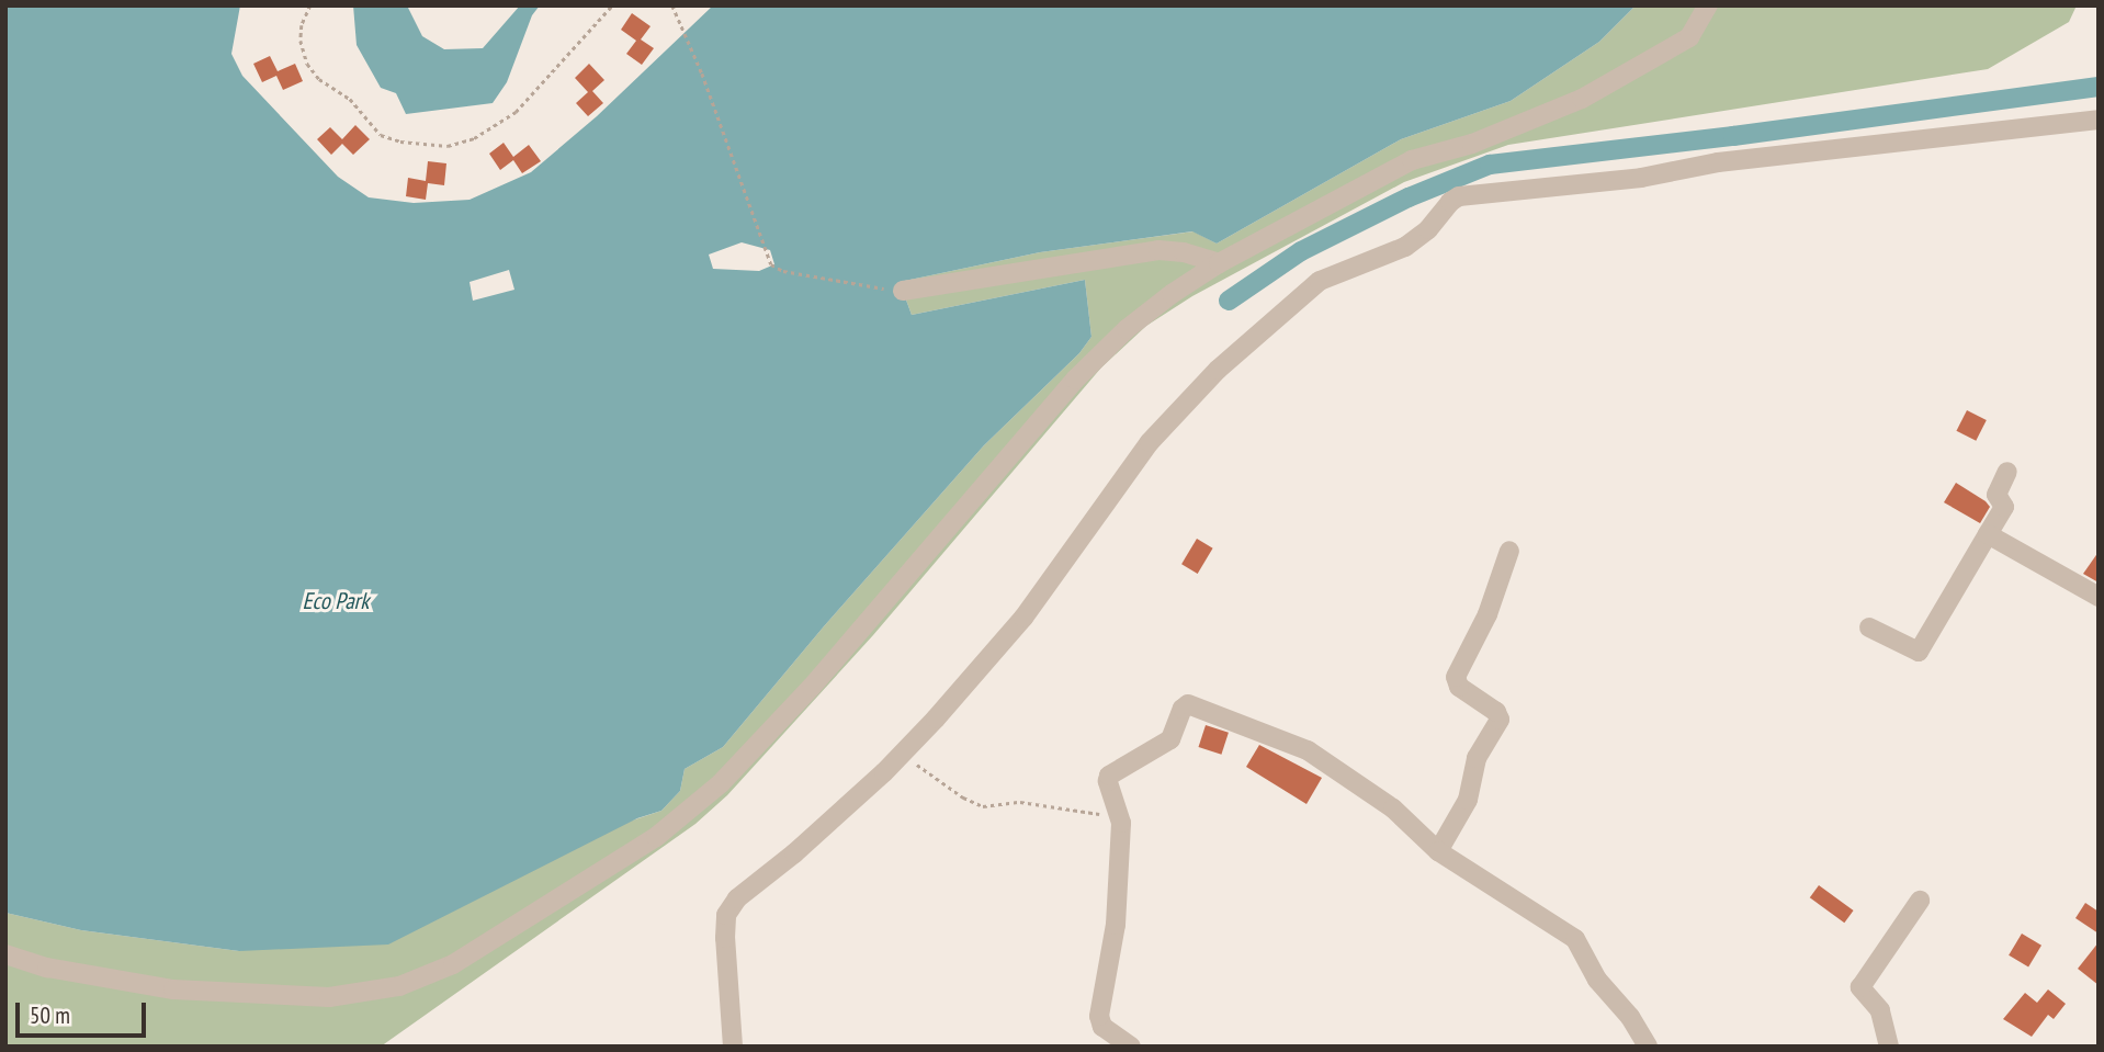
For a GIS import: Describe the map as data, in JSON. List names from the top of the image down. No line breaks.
{"water":["Eco Park"],"scale_bar":"50 m"}
